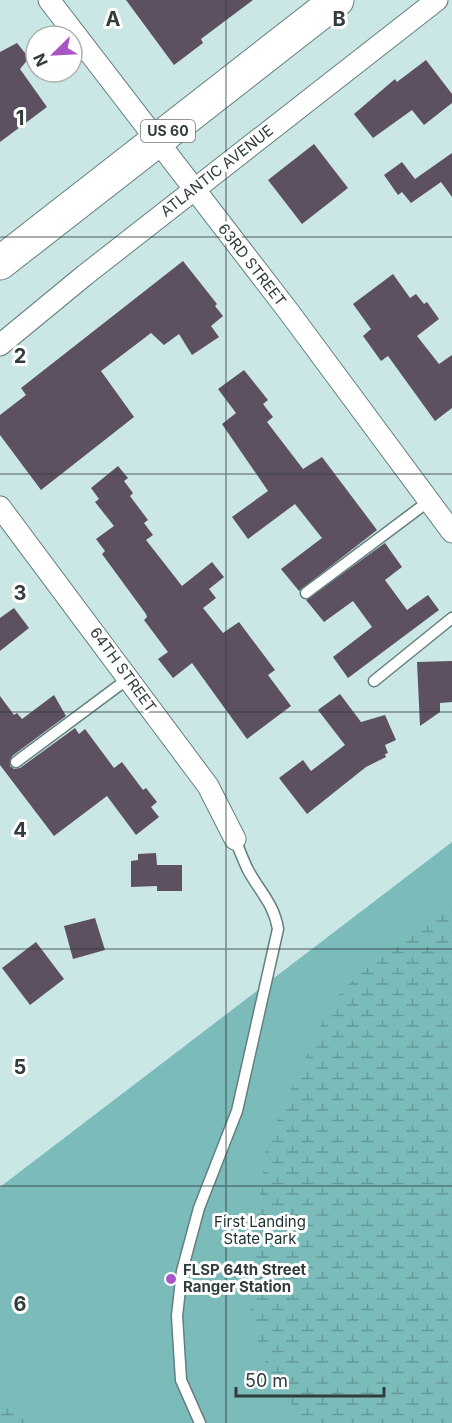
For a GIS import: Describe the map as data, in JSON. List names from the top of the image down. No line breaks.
{"streets":{"highway":["US 60"],"street":["ATLANTIC AVENUE","63RD STREET","64TH STREET"]},"crossings":[["US 60","63RD STREET"],["ATLANTIC AVENUE","63RD STREET"]],"parks":["First Landing State Park"],"places":["FLSP 64th Street Ranger Station"],"scale_bar":"50 m","north":"bottom left","grid":{"columns":["A","B"],"rows":["1","2","3","4","5","6"]}}
